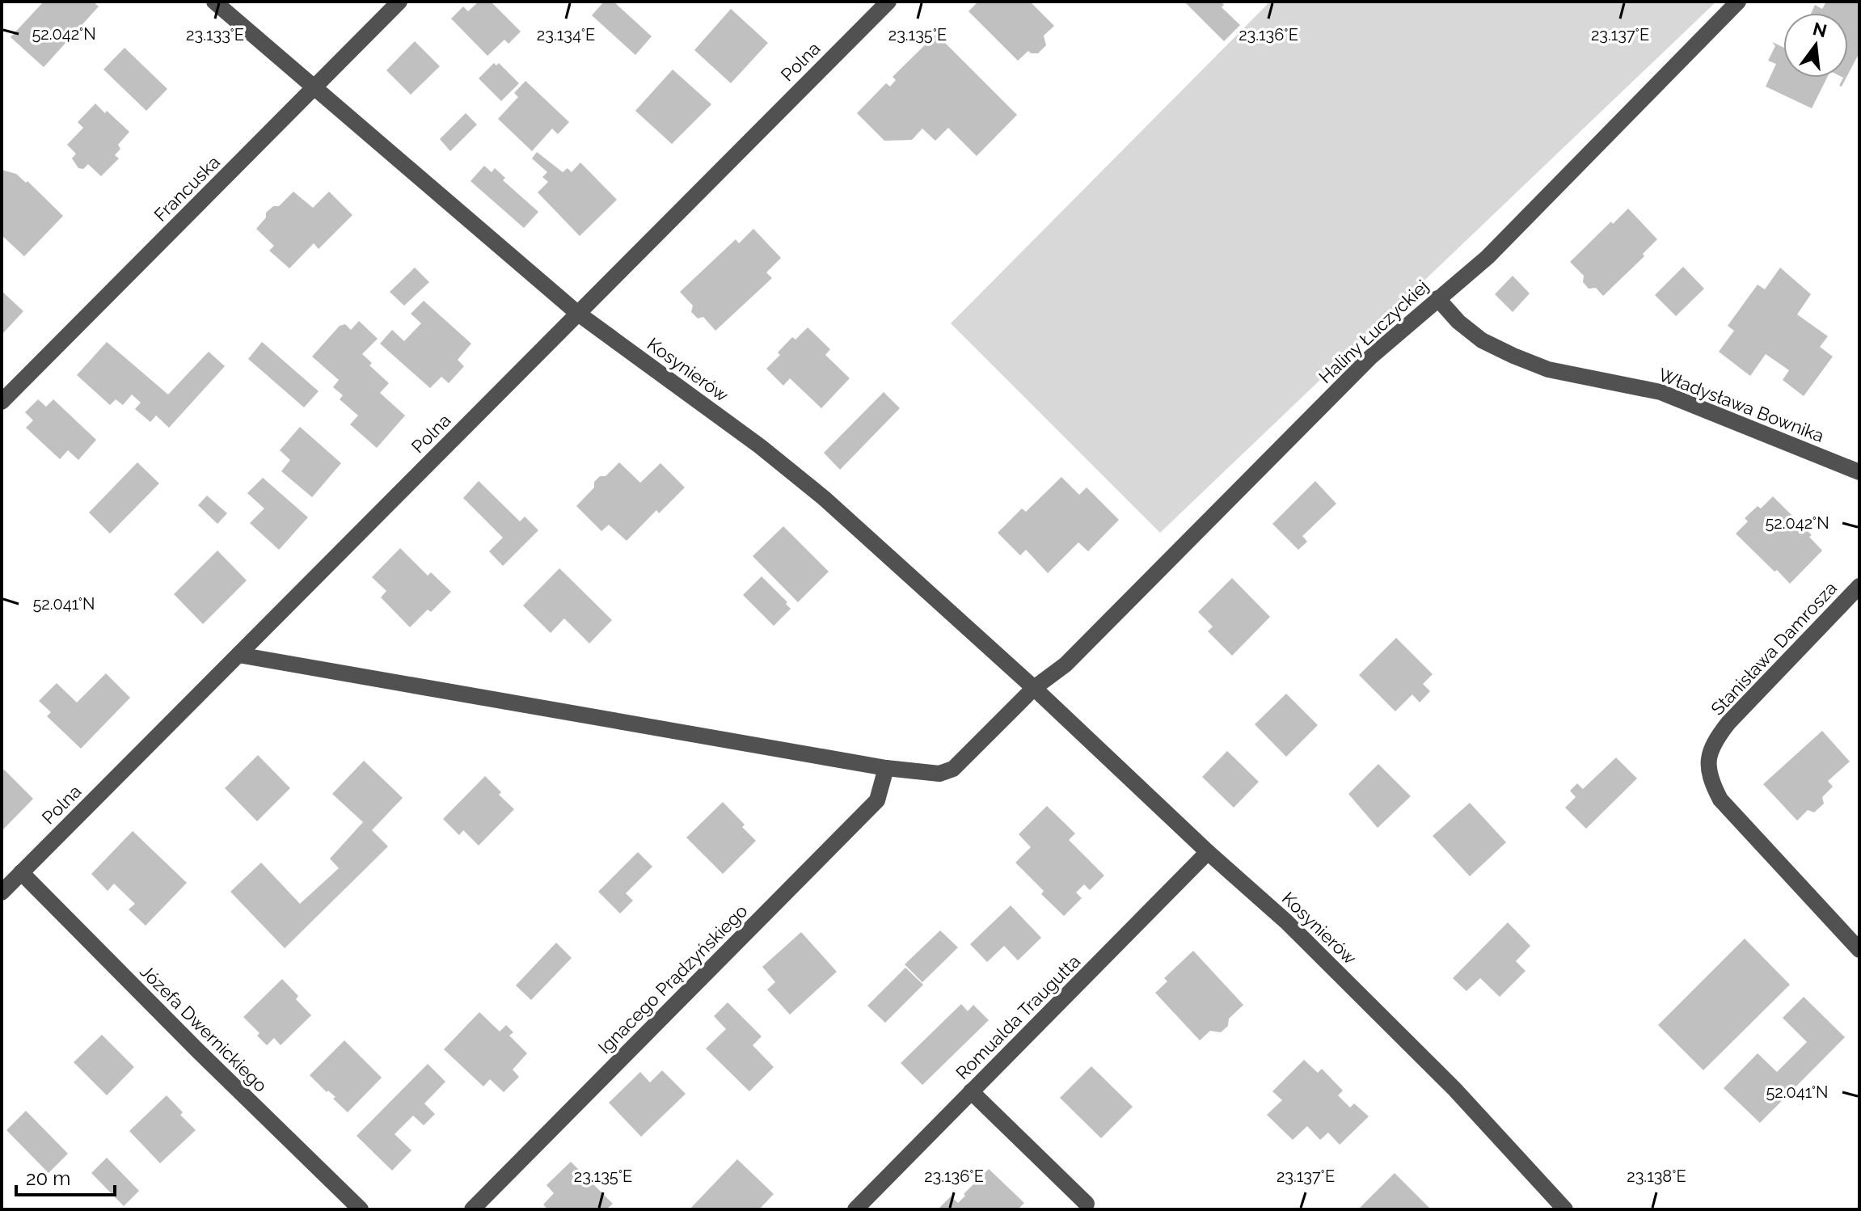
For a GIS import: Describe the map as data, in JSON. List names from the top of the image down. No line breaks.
{"streets":{"street":["Polna","Francuska","Haliny Łuczyckiej","Kosynierów","Władysława Bownika","Stanisława Damrosza","Ignacego Prądzyńskiego","Romualda Traugutta","Józefa Dwernickiego"]},"crossings":[["Polna","Kosynierów"],["Polna","Józefa Dwernickiego"],["Francuska","Kosynierów"],["Haliny Łuczyckiej","Kosynierów"],["Haliny Łuczyckiej","Władysława Bownika"],["Kosynierów","Romualda Traugutta"]],"scale_bar":"20 m","north":"top","coordinates":["52.042°N","23.134°E","23.135°E","23.136°E","23.137°E","23.133°E","52.041°N","23.138°E"]}
